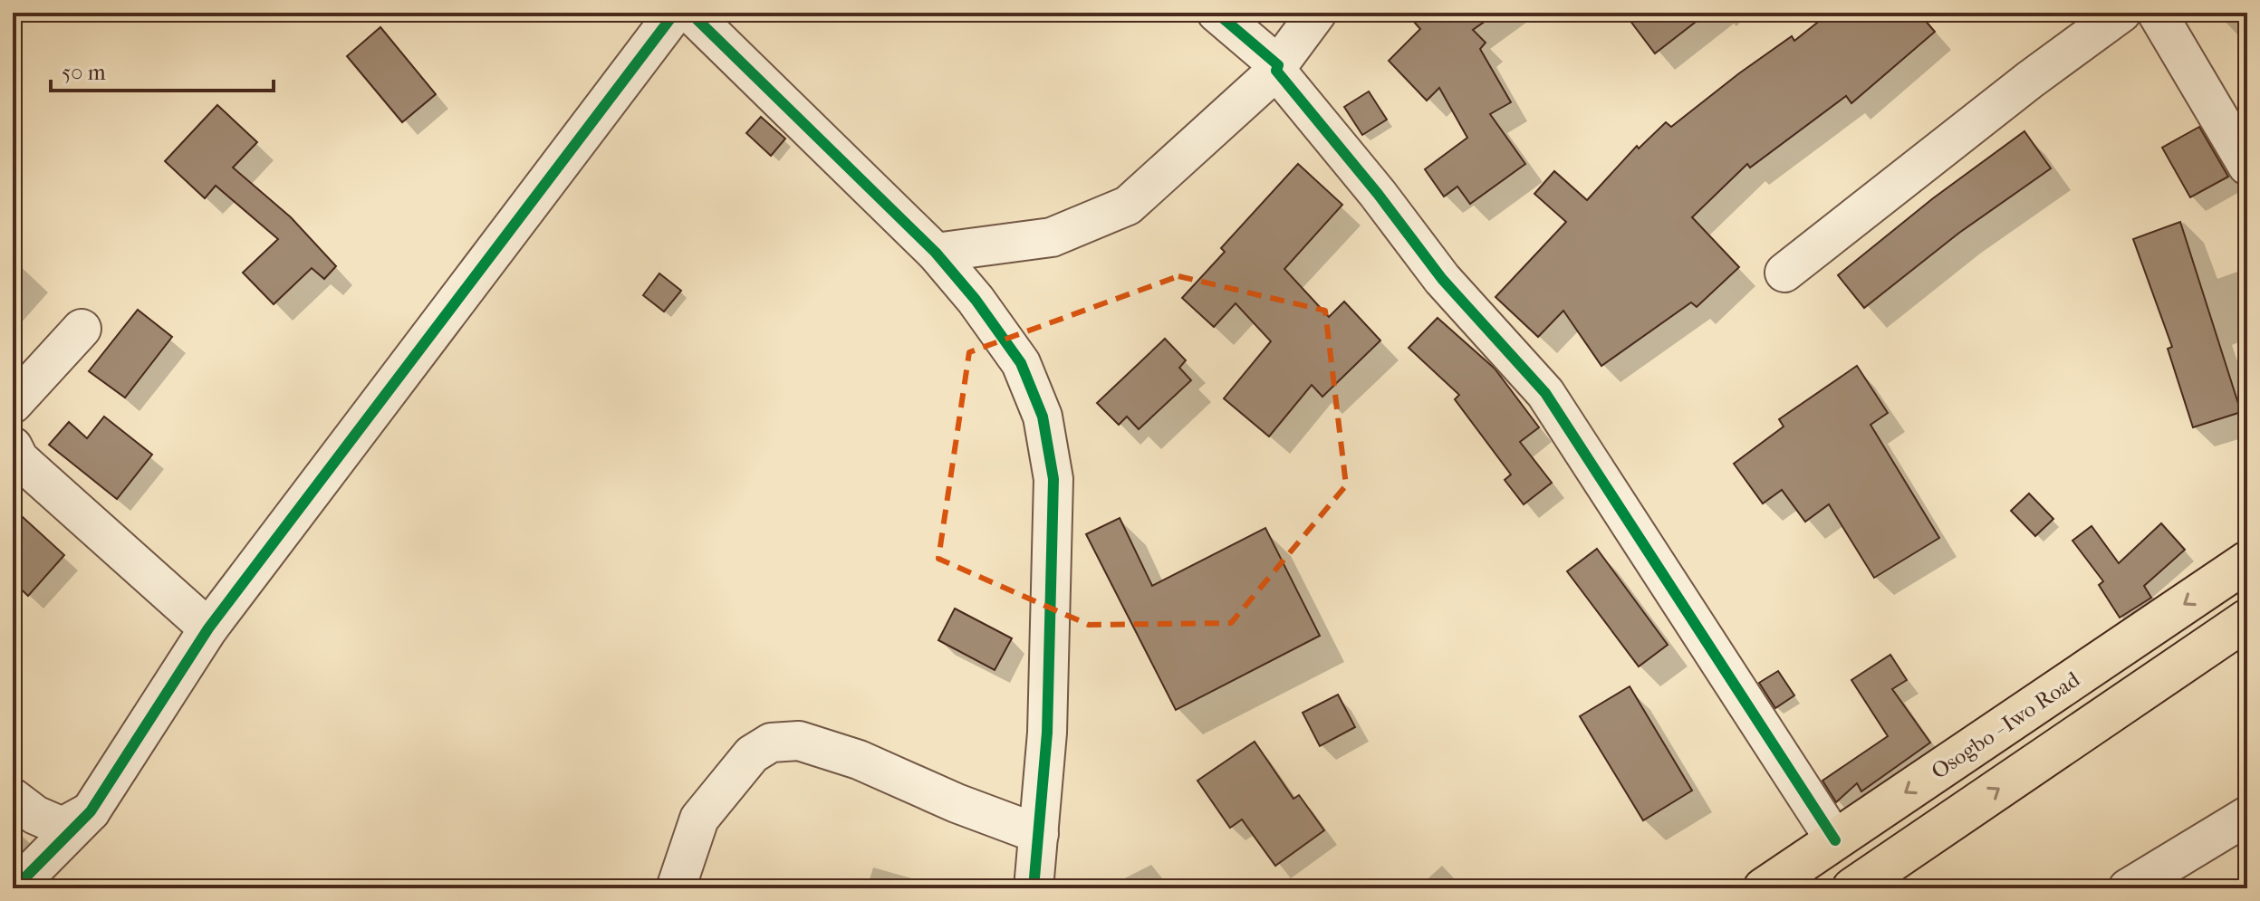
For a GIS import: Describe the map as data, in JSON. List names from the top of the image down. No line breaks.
{"streets":{"main road":["Osogbo - Iwo Road"]},"scale_bar":"50 m"}
